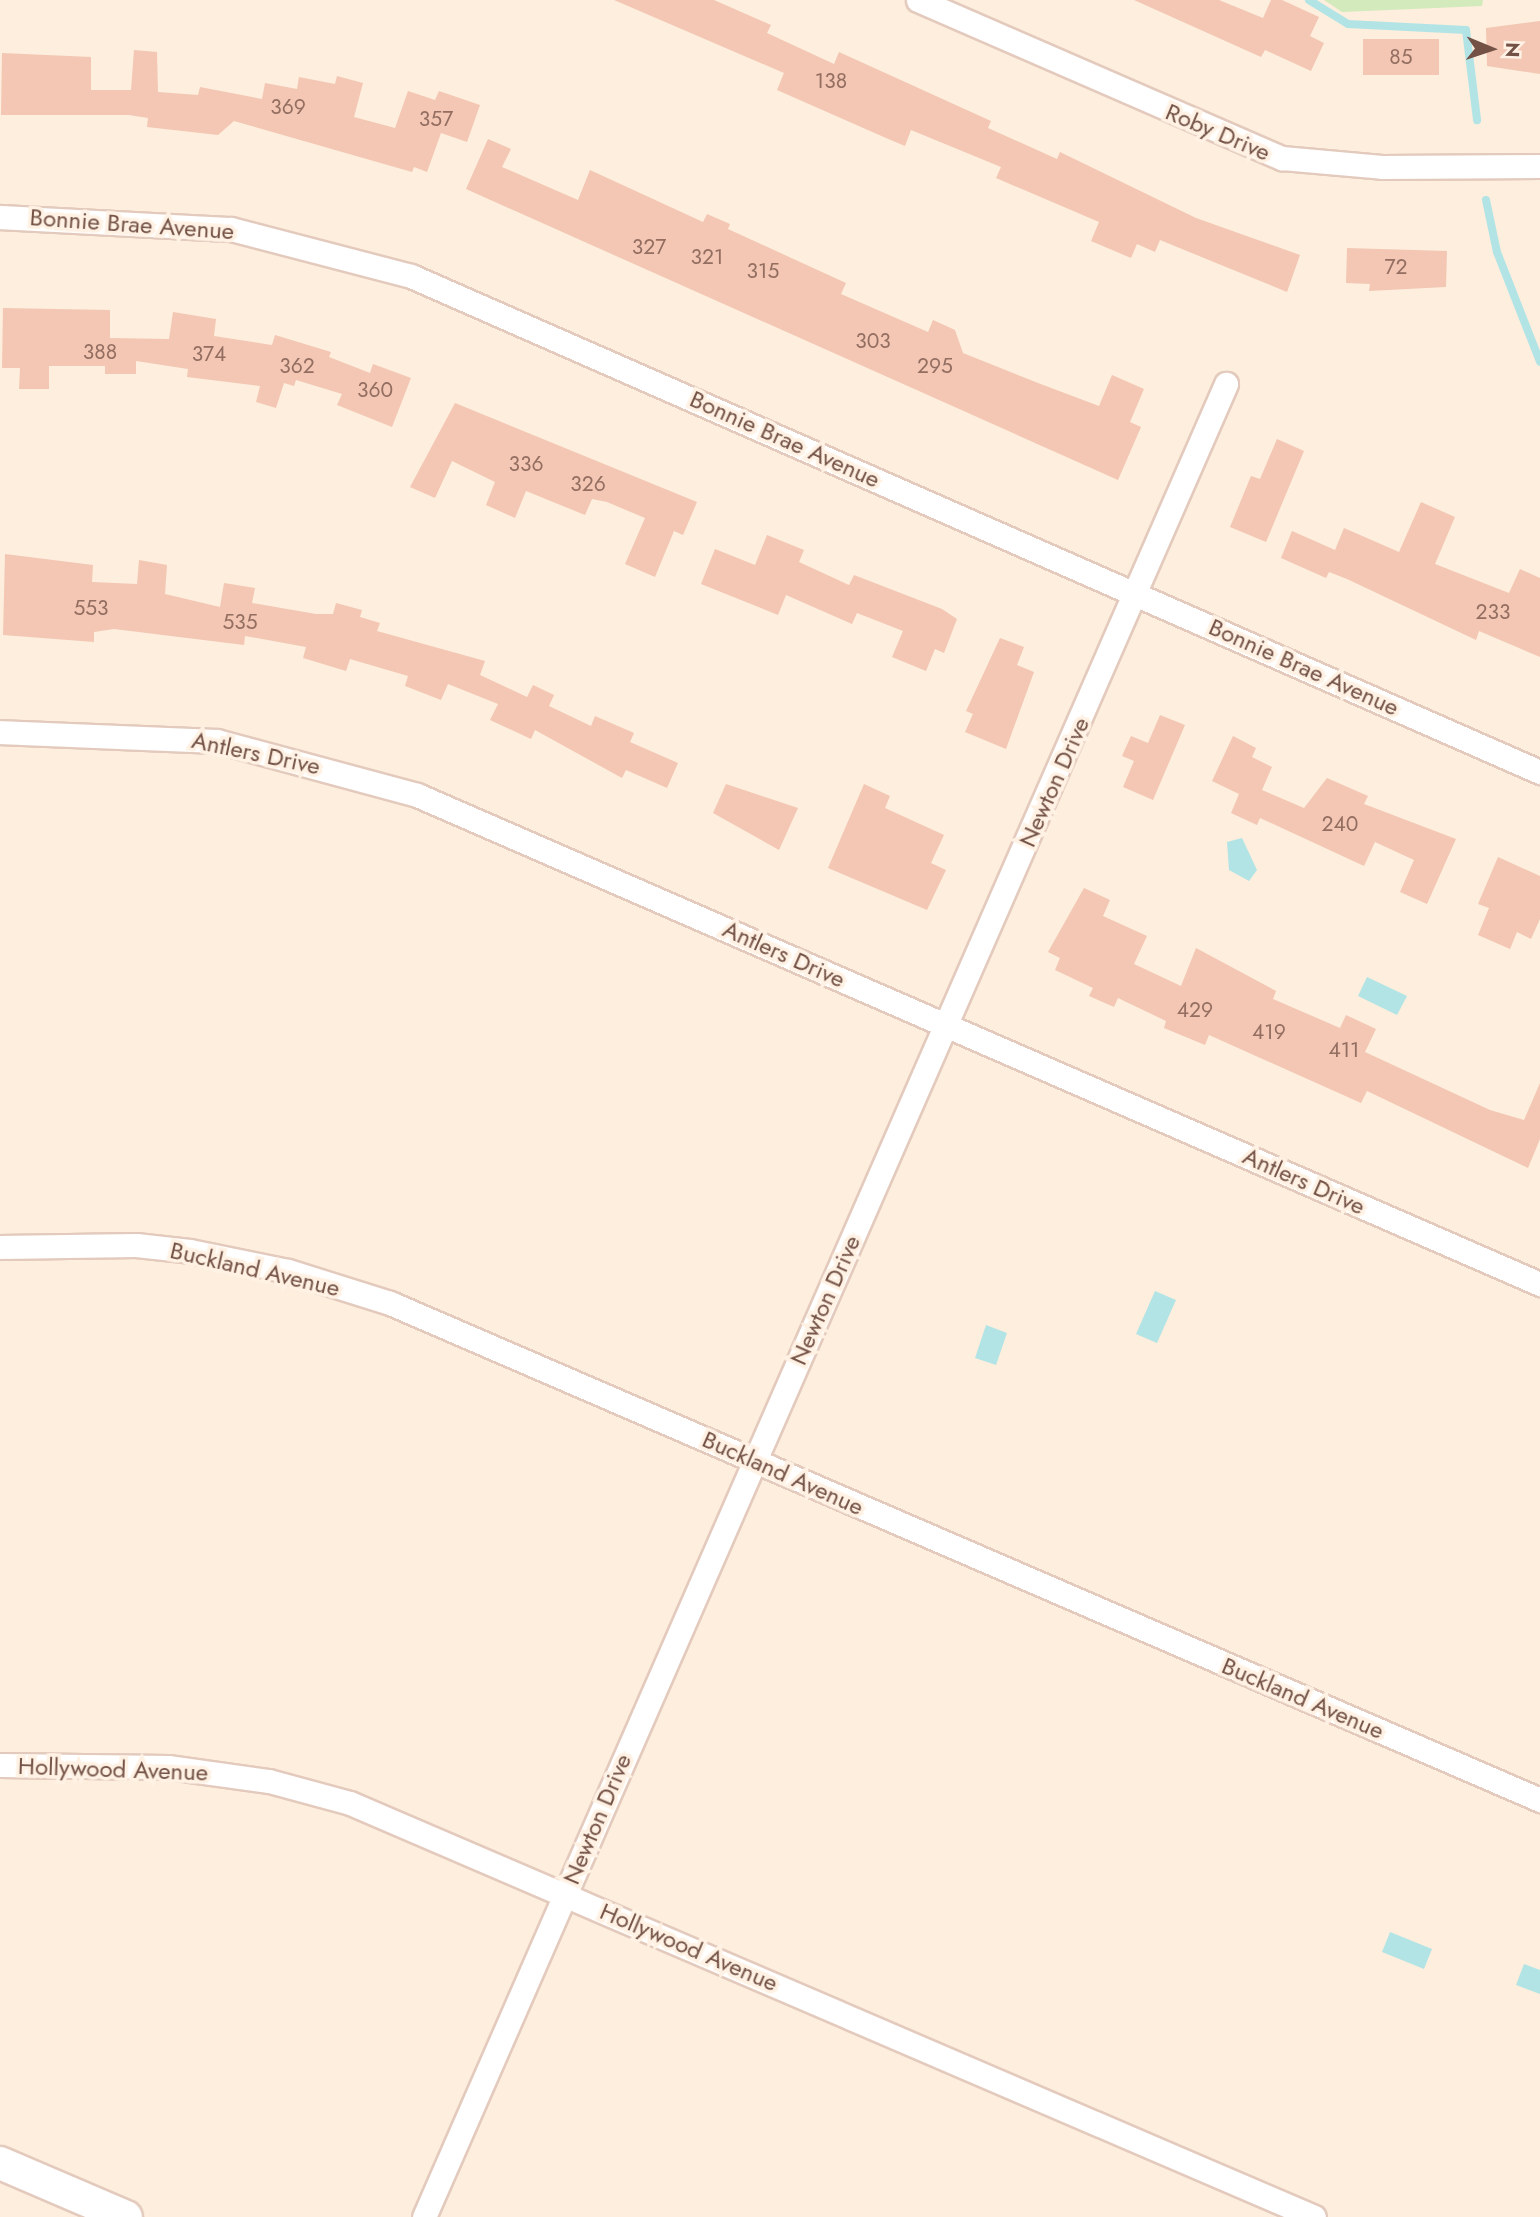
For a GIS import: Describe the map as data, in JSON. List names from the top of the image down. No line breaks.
{"streets":{"street":["Roby Drive","Bonnie Brae Avenue","Antlers Drive","Newton Drive","Buckland Avenue","Hollywood Avenue"]},"crossings":[["Bonnie Brae Avenue","Newton Drive"],["Antlers Drive","Newton Drive"],["Newton Drive","Buckland Avenue"],["Newton Drive","Hollywood Avenue"]],"house_numbers":["85","138","369","357","327","321","72","315","303","388","374","362","295","360","336","326","553","233","535","240","429","419","411"],"north":"right"}
